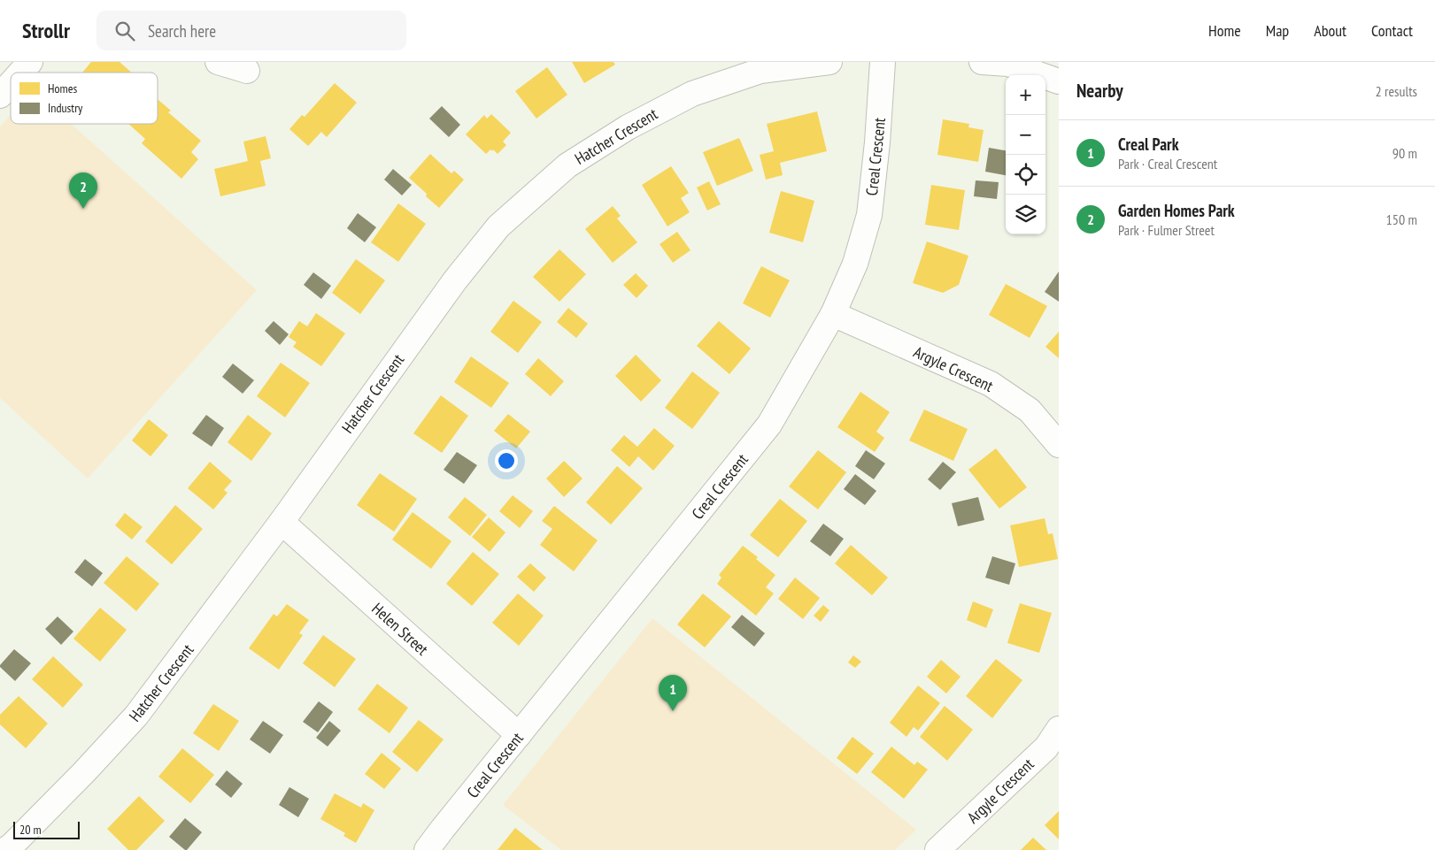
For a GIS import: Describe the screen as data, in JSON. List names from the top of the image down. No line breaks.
{"streets":{"street":["Hatcher Crescent","Creal Crescent","Argyle Crescent","Helen Street"]},"crossings":[["Hatcher Crescent","Helen Street"],["Creal Crescent","Argyle Crescent"],["Creal Crescent","Helen Street"]],"legend":["Homes","Industry"],"scale_bar":"20 m","page":{"header":"Strollr","search":"Search here","nav":["Home","Map","About","Contact"],"heading":["Nearby","2 results"],"map_buttons":["+","−"],"list":[{"mark":"1","name":"Creal Park","note":"Park · Creal Crescent","value":"90 m"},{"mark":"2","name":"Garden Homes Park","note":"Park · Fulmer Street","value":"150 m"}],"pins":["2","1"],"scale":"20 m"}}
